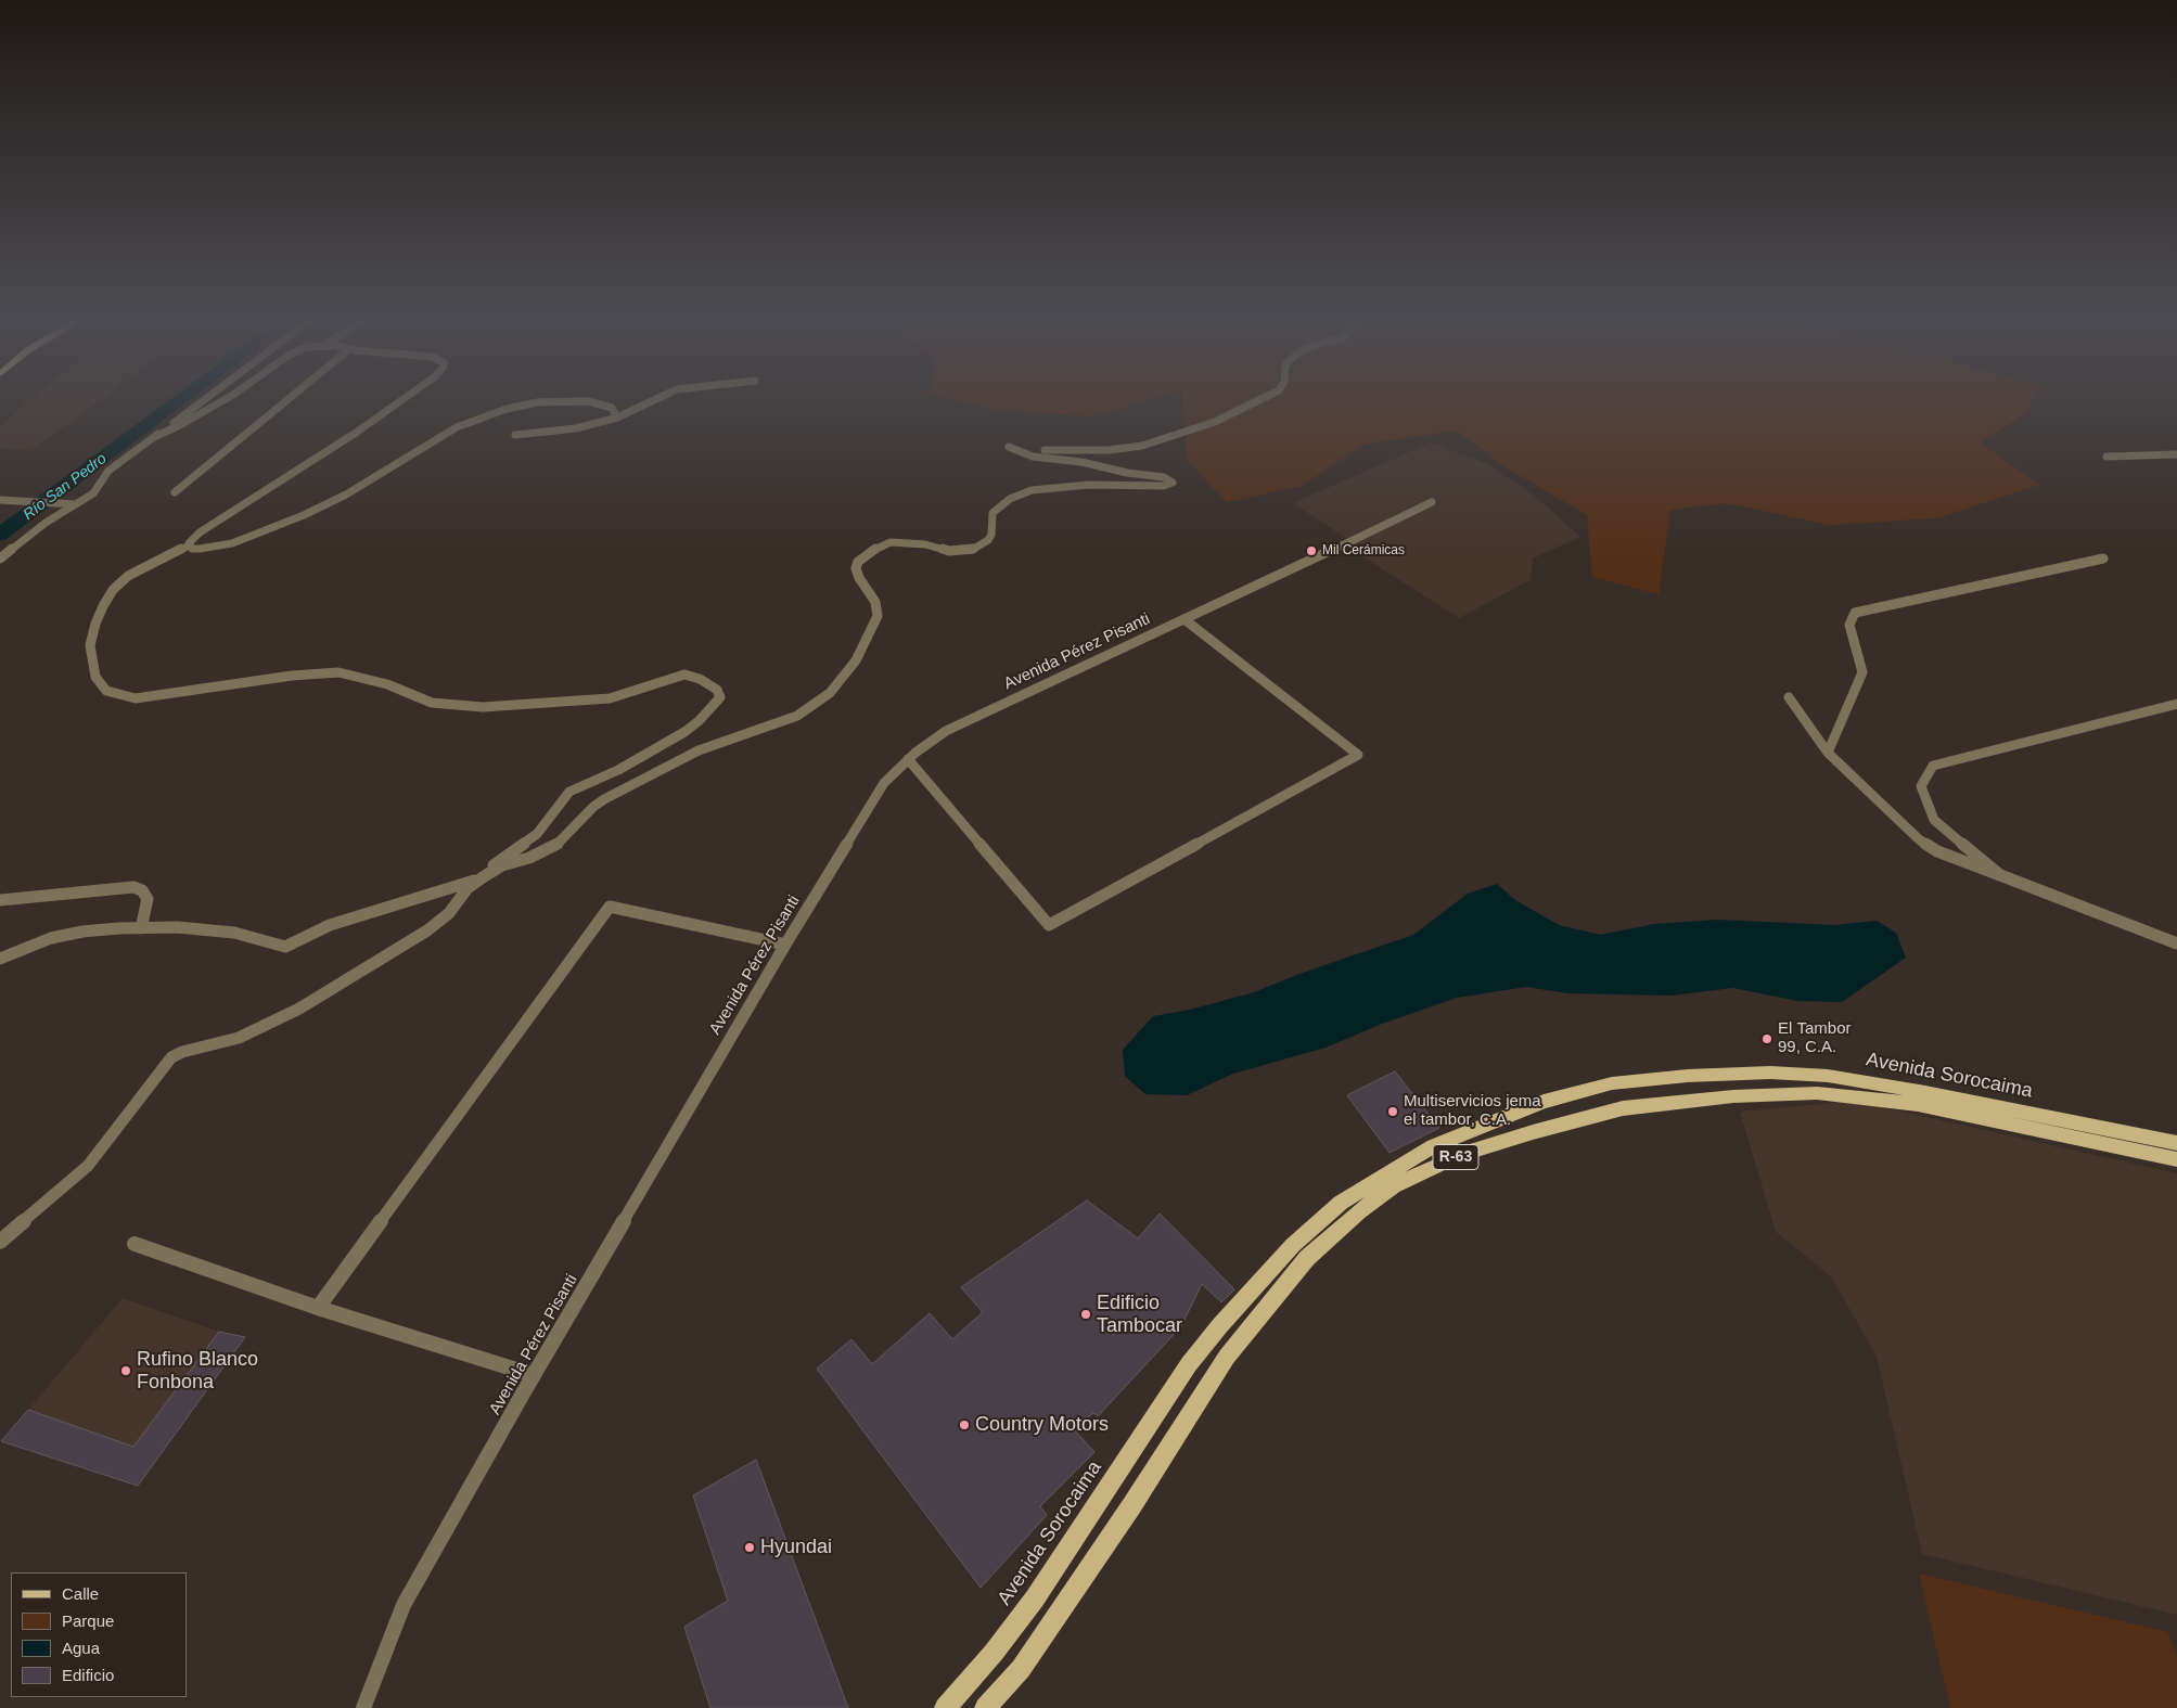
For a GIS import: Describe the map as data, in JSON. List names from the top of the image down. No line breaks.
{"streets":{"main road":["Avenida Sorocaima","R-63"],"street":["Avenida Pérez Pisanti"]},"water":["Río San Pedro"],"places":["Mil Cerámicas","El Tambor 99, C.A.","Multiservicios jema el tambor, C.A.","Edificio Tambocar","Rufino Blanco Fonbona","Country Motors","Hyundai"],"legend":["Calle","Parque","Agua","Edificio"]}
